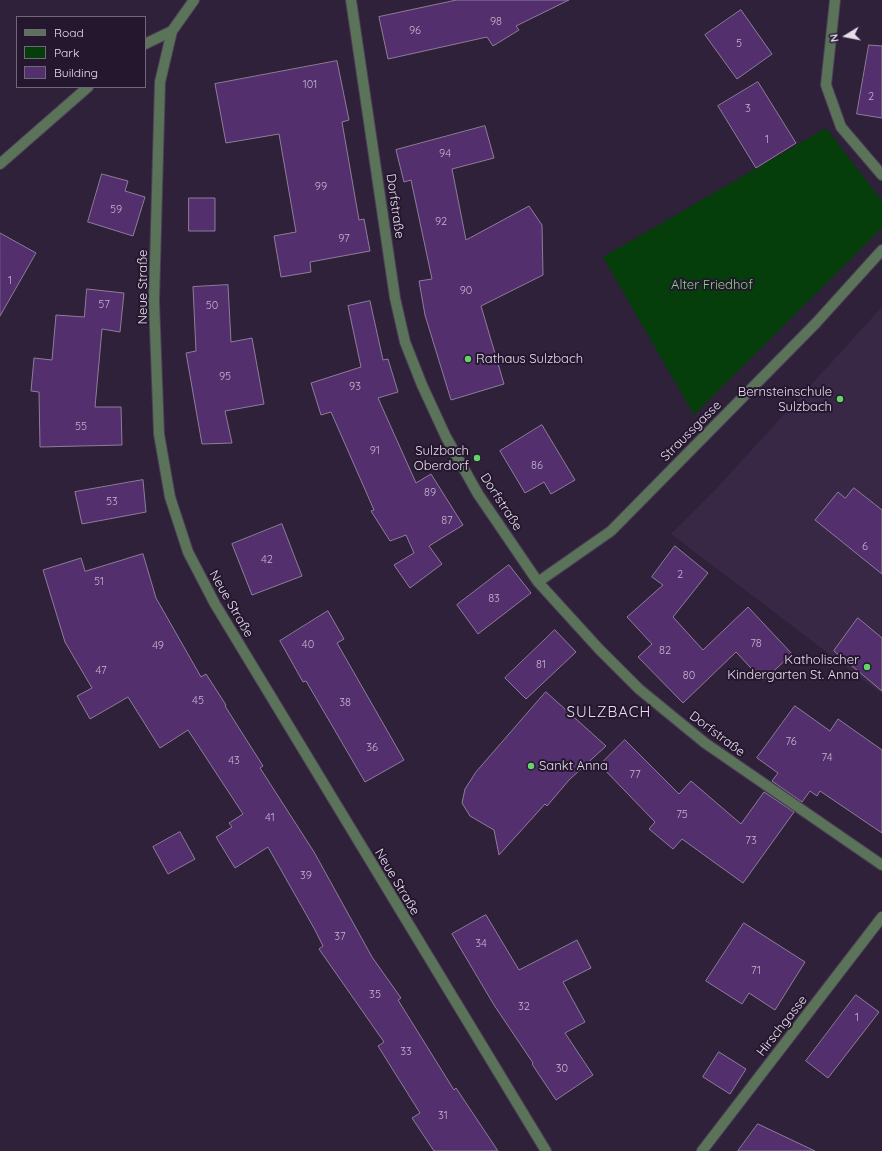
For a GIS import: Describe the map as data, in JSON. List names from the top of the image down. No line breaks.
{"streets":{"street":["Dorfstraße","Neue Straße","Straussgasse","Hirschgasse"]},"crossings":[["Dorfstraße","Straussgasse"]],"districts":["SULZBACH"],"parks":["Alter Friedhof"],"places":["Rathaus Sulzbach","Bernsteinschule Sulzbach","Sulzbach Oberdorf","Katholischer Kindergarten St. Anna","Sankt Anna"],"house_numbers":["98","96","5","101","2","3","1","94","99","59","92","97","1","90","57","50","95","93","55","91","86","89","53","87","6","42","2","51","83","78","40","49","82","81","47","80","45","38","76","36","74","43","77","75","41","73","39","37","34","71","35","32","1","33","30","31"],"legend":["Road","Park","Building"],"north":"left"}
